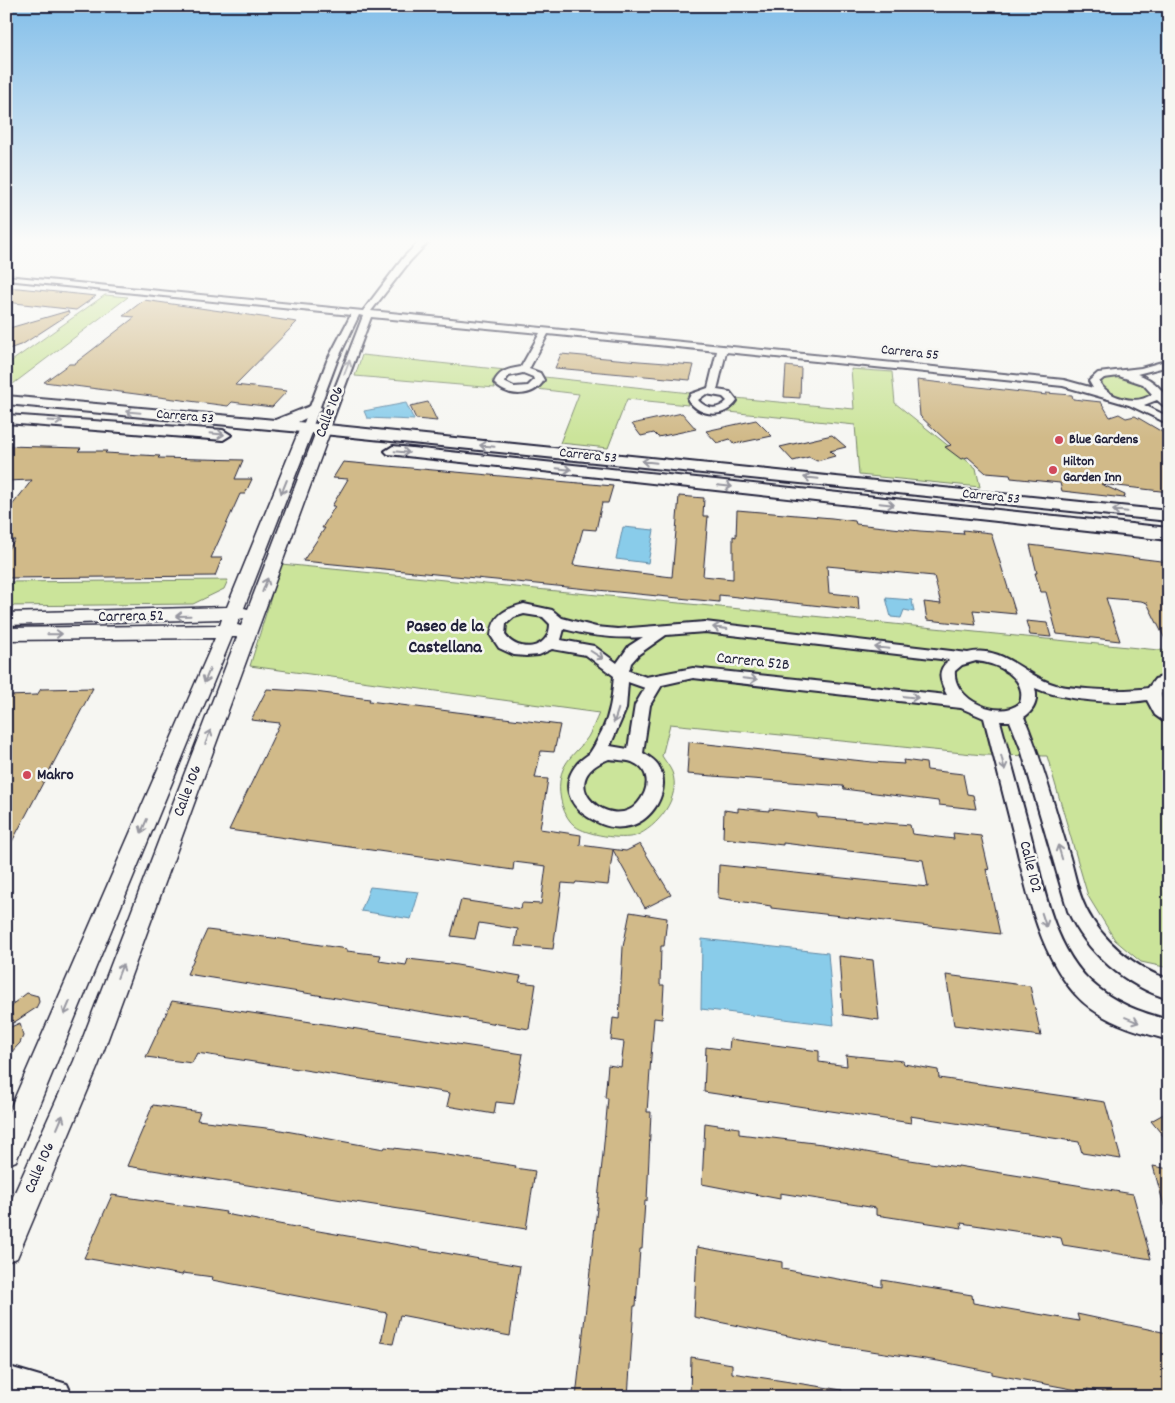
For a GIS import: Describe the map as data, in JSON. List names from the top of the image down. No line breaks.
{"streets":{"main road":["Carrera 53"],"street":["Carrera 55","Calle 106","Carrera 52","Carrera 52B","Calle 102"]},"crossings":[["Carrera 55","Calle 106"],["Calle 106","Carrera 53"],["Calle 106","Carrera 52"],["Carrera 52B","Calle 102"]],"districts":["Paseo de la Castellana"],"places":["Blue Gardens","Hilton Garden Inn","Makro"]}
